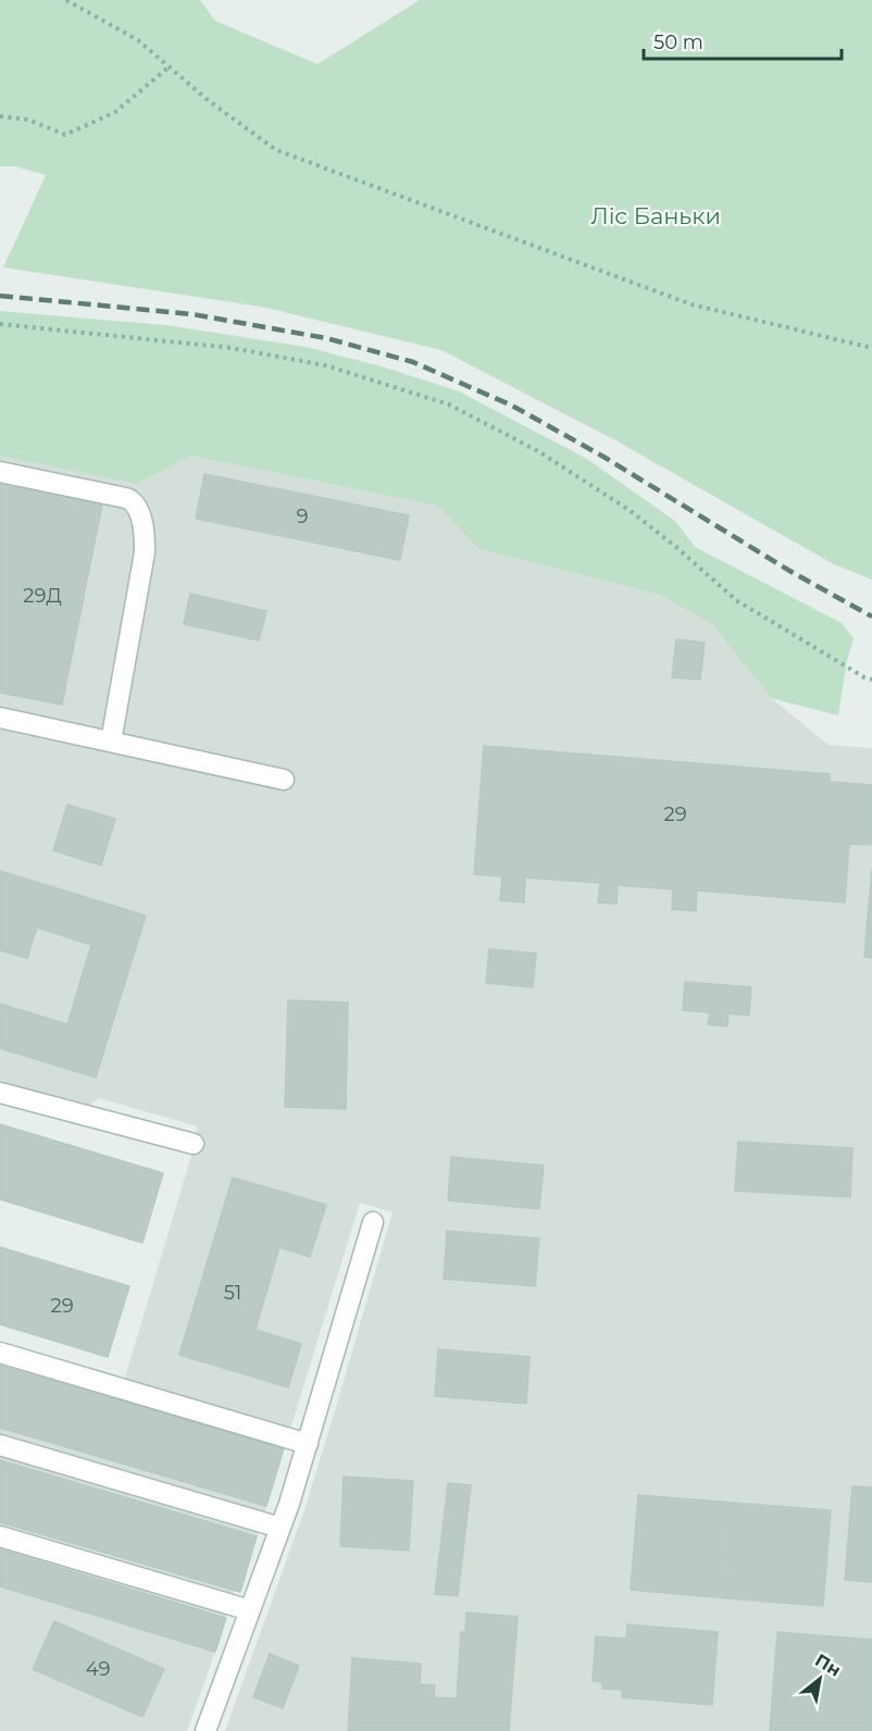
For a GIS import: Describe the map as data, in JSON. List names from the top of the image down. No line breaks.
{"parks":["Ліс Баньки"],"house_numbers":["9","29Д","29","51","29","49"],"scale_bar":"50 m","north":"top right"}
